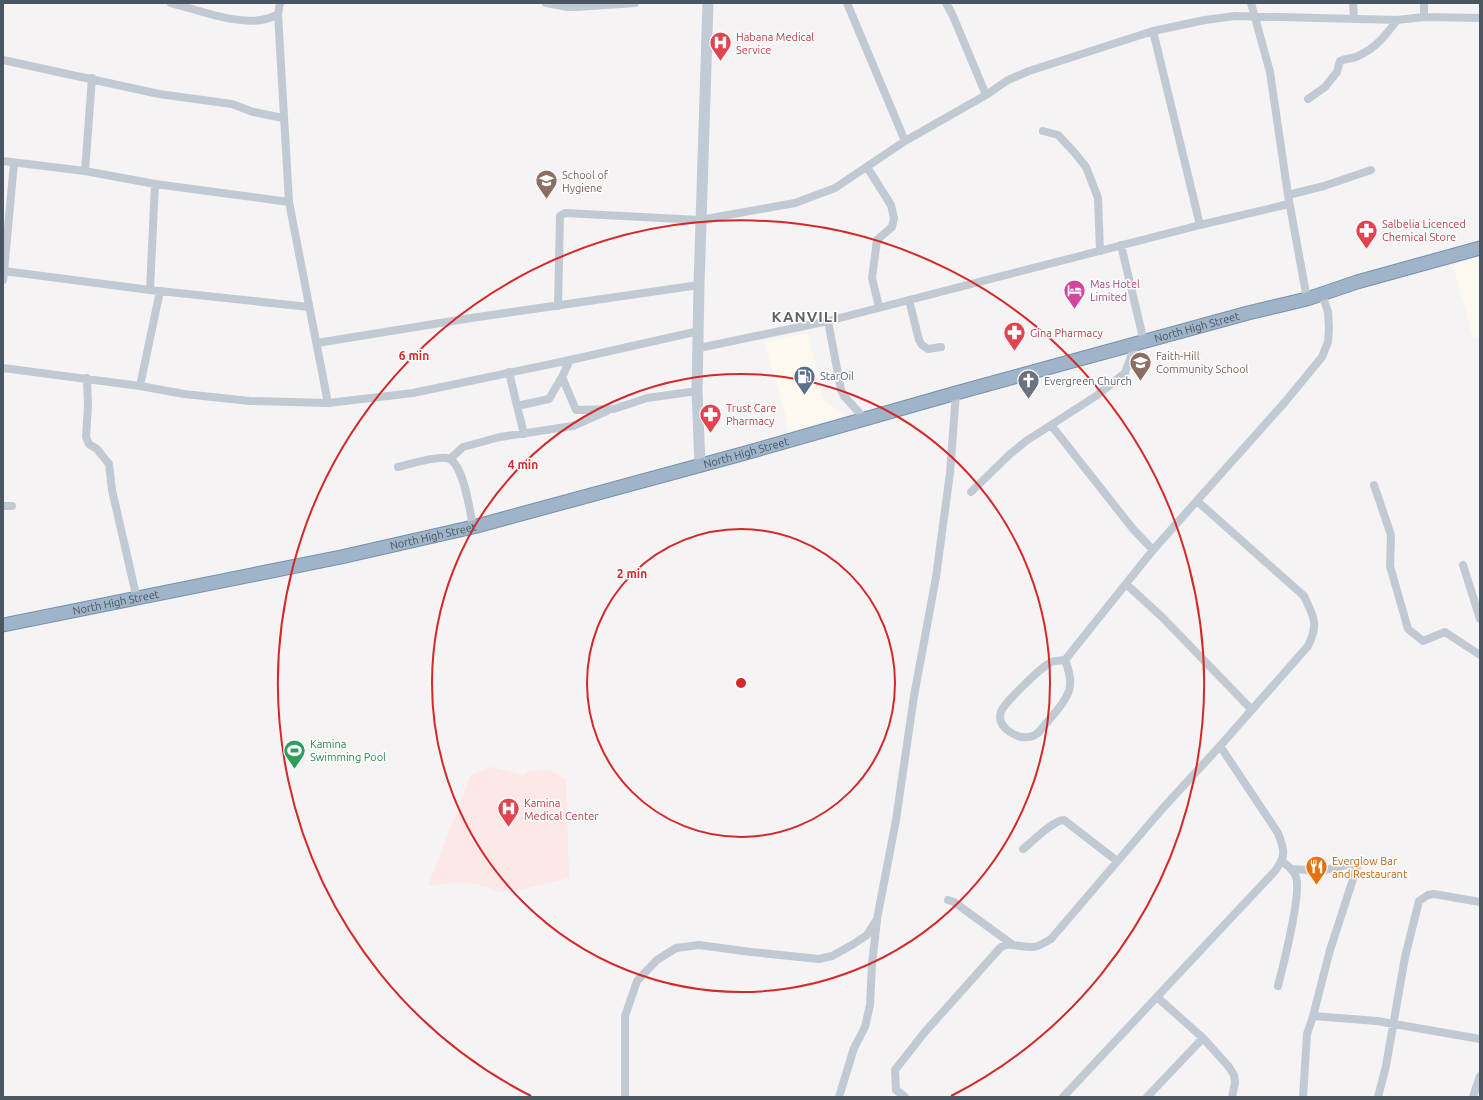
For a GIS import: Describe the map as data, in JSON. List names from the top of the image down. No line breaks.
{"streets":{"highway":["North High Street"]},"districts":["KANVILI"],"places":{"hospital":["Habana Medical Service","Kamina Medical Center"],"school or university":["School of Hygiene","Faith-Hill Community School"],"pharmacy":["Salbelia Licenced Chemical Store","Gina Pharmacy","Trust Care Pharmacy"],"hotel":["Mas Hotel Limited"],"fuel station":["StarOil"],"church":["Evergreen Church"],"sports":["Kamina Swimming Pool"],"restaurant":["Everglow Bar and Restaurant"]},"rings":["6 min","4 min","2 min"]}
